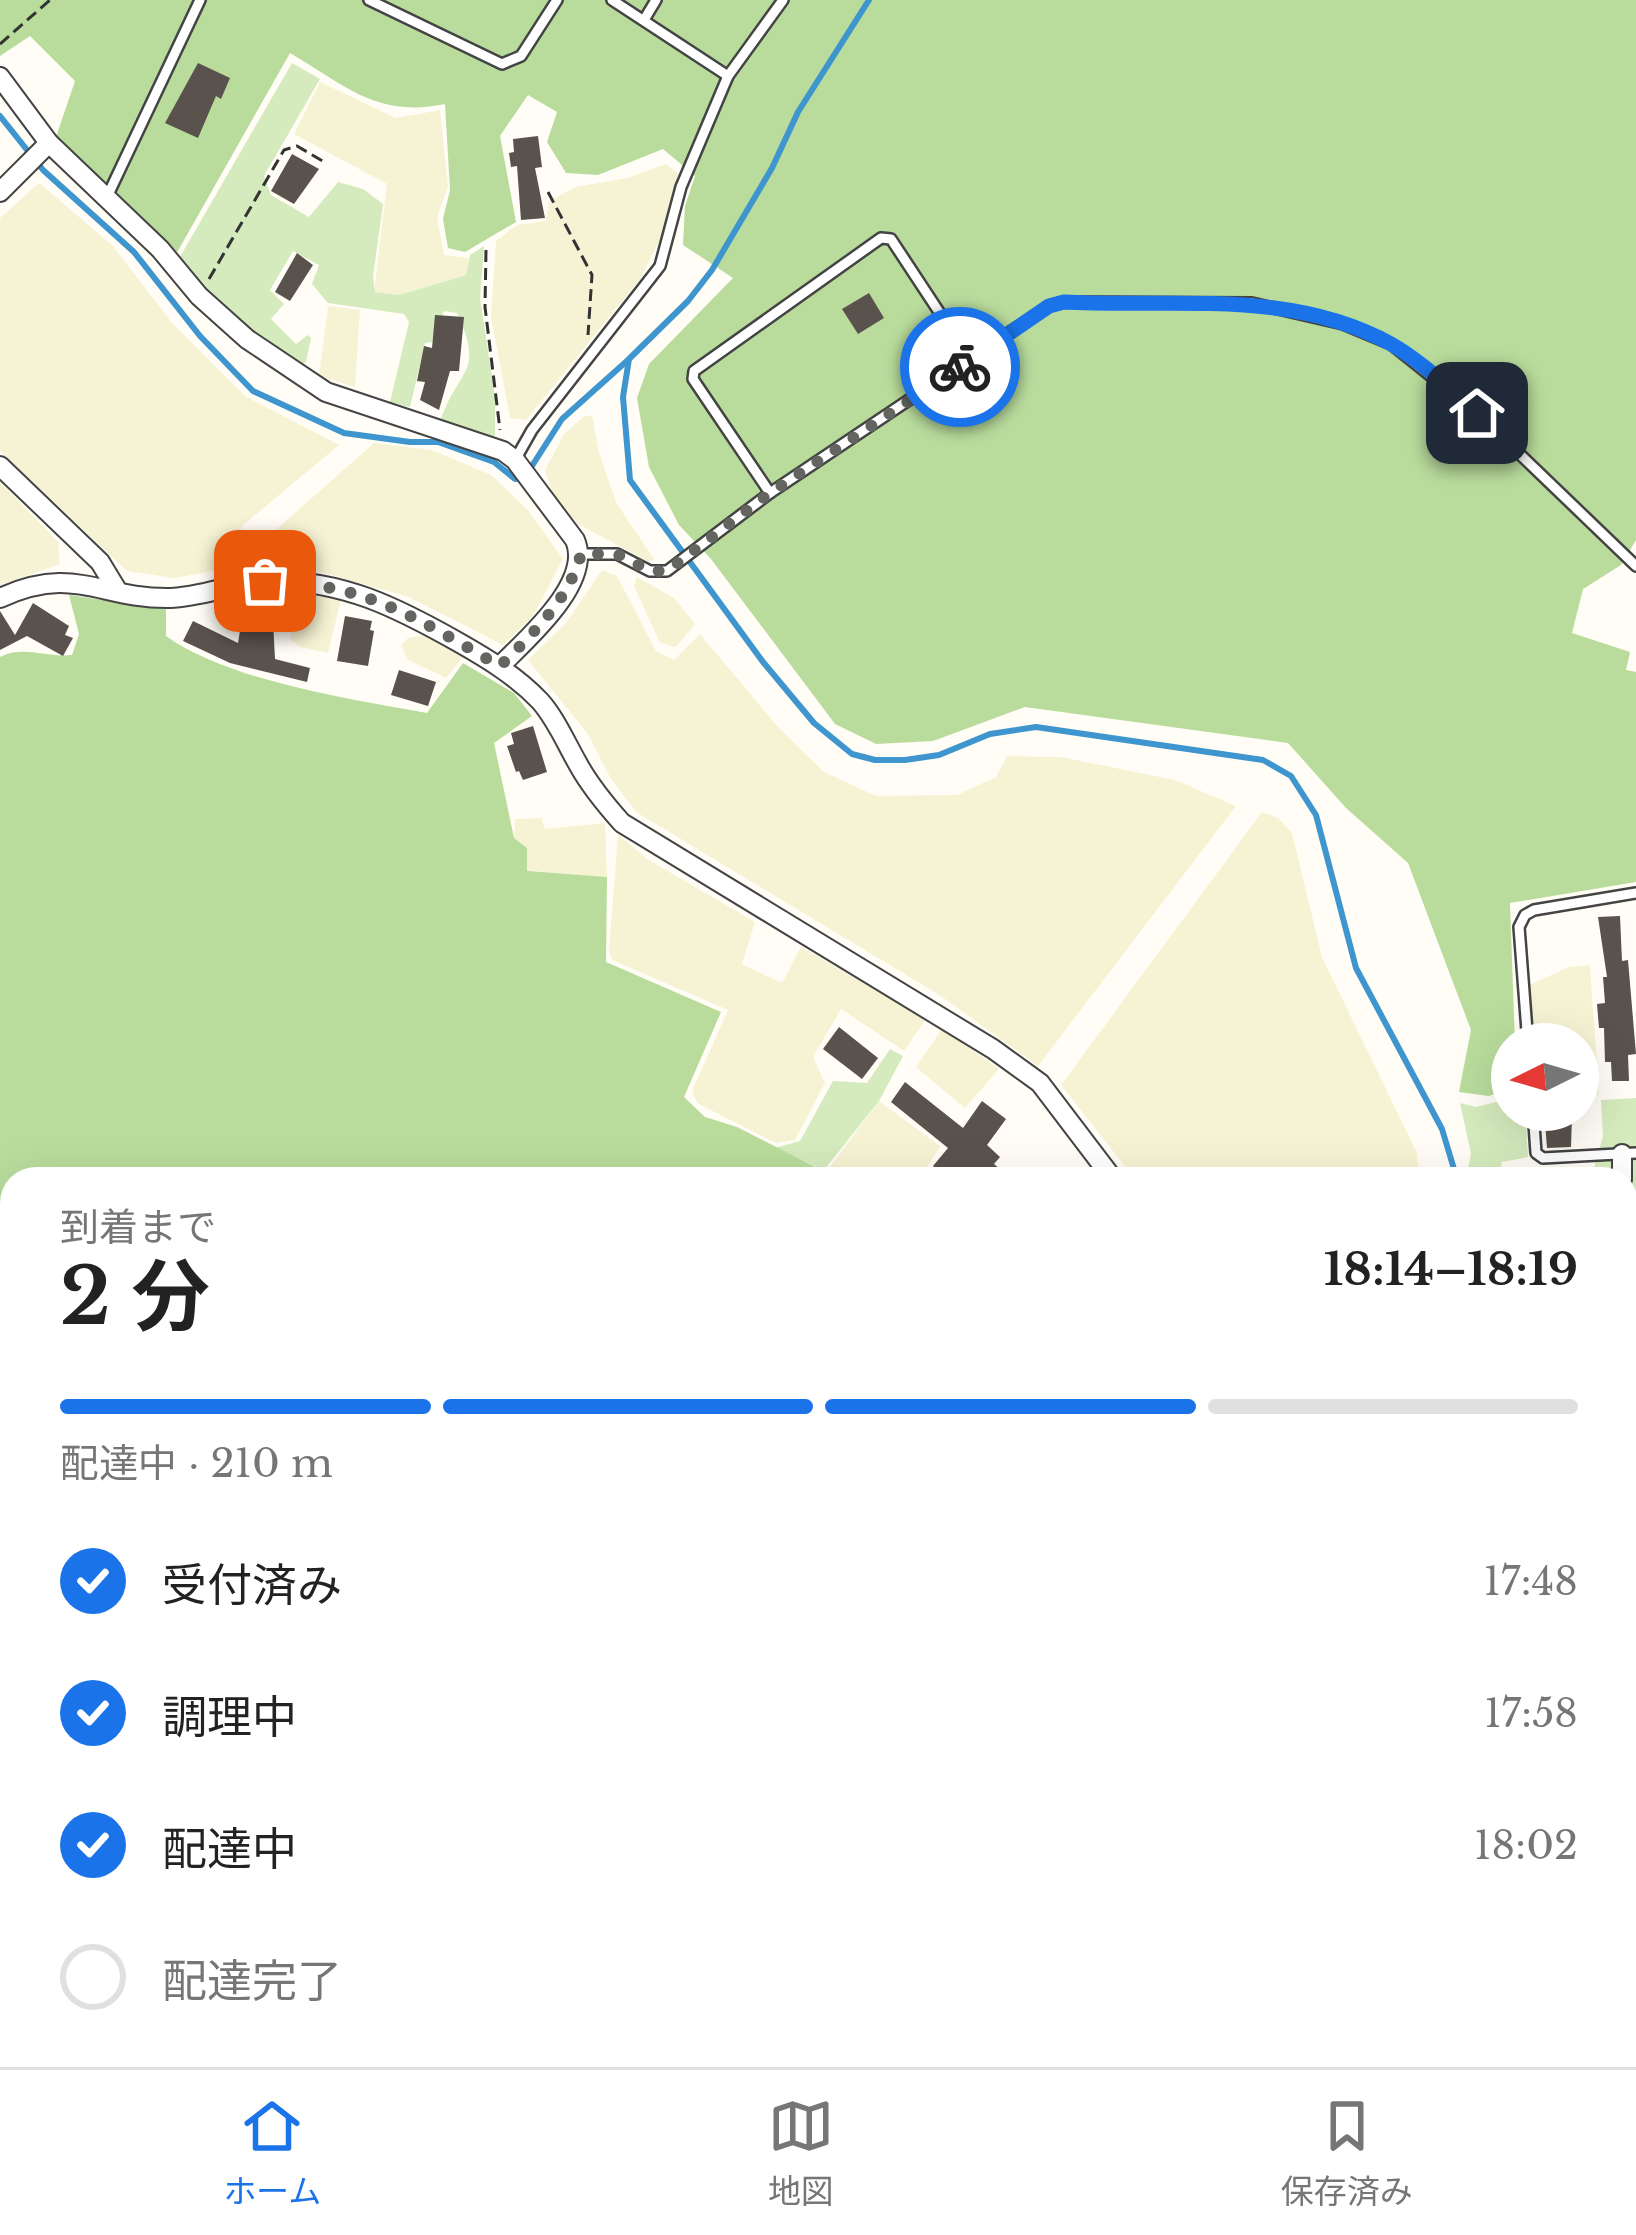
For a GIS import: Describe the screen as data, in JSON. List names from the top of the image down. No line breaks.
{"north":"left","page":{"heading":["2 分","到着まで","18:14–18:19"],"bar":"配達中 · 210 m","list":[["受付済み","17:48"],["調理中","17:58"],["配達中","18:02"],"配達完了"],"tabs":["ホーム","地図","保存済み"]}}
